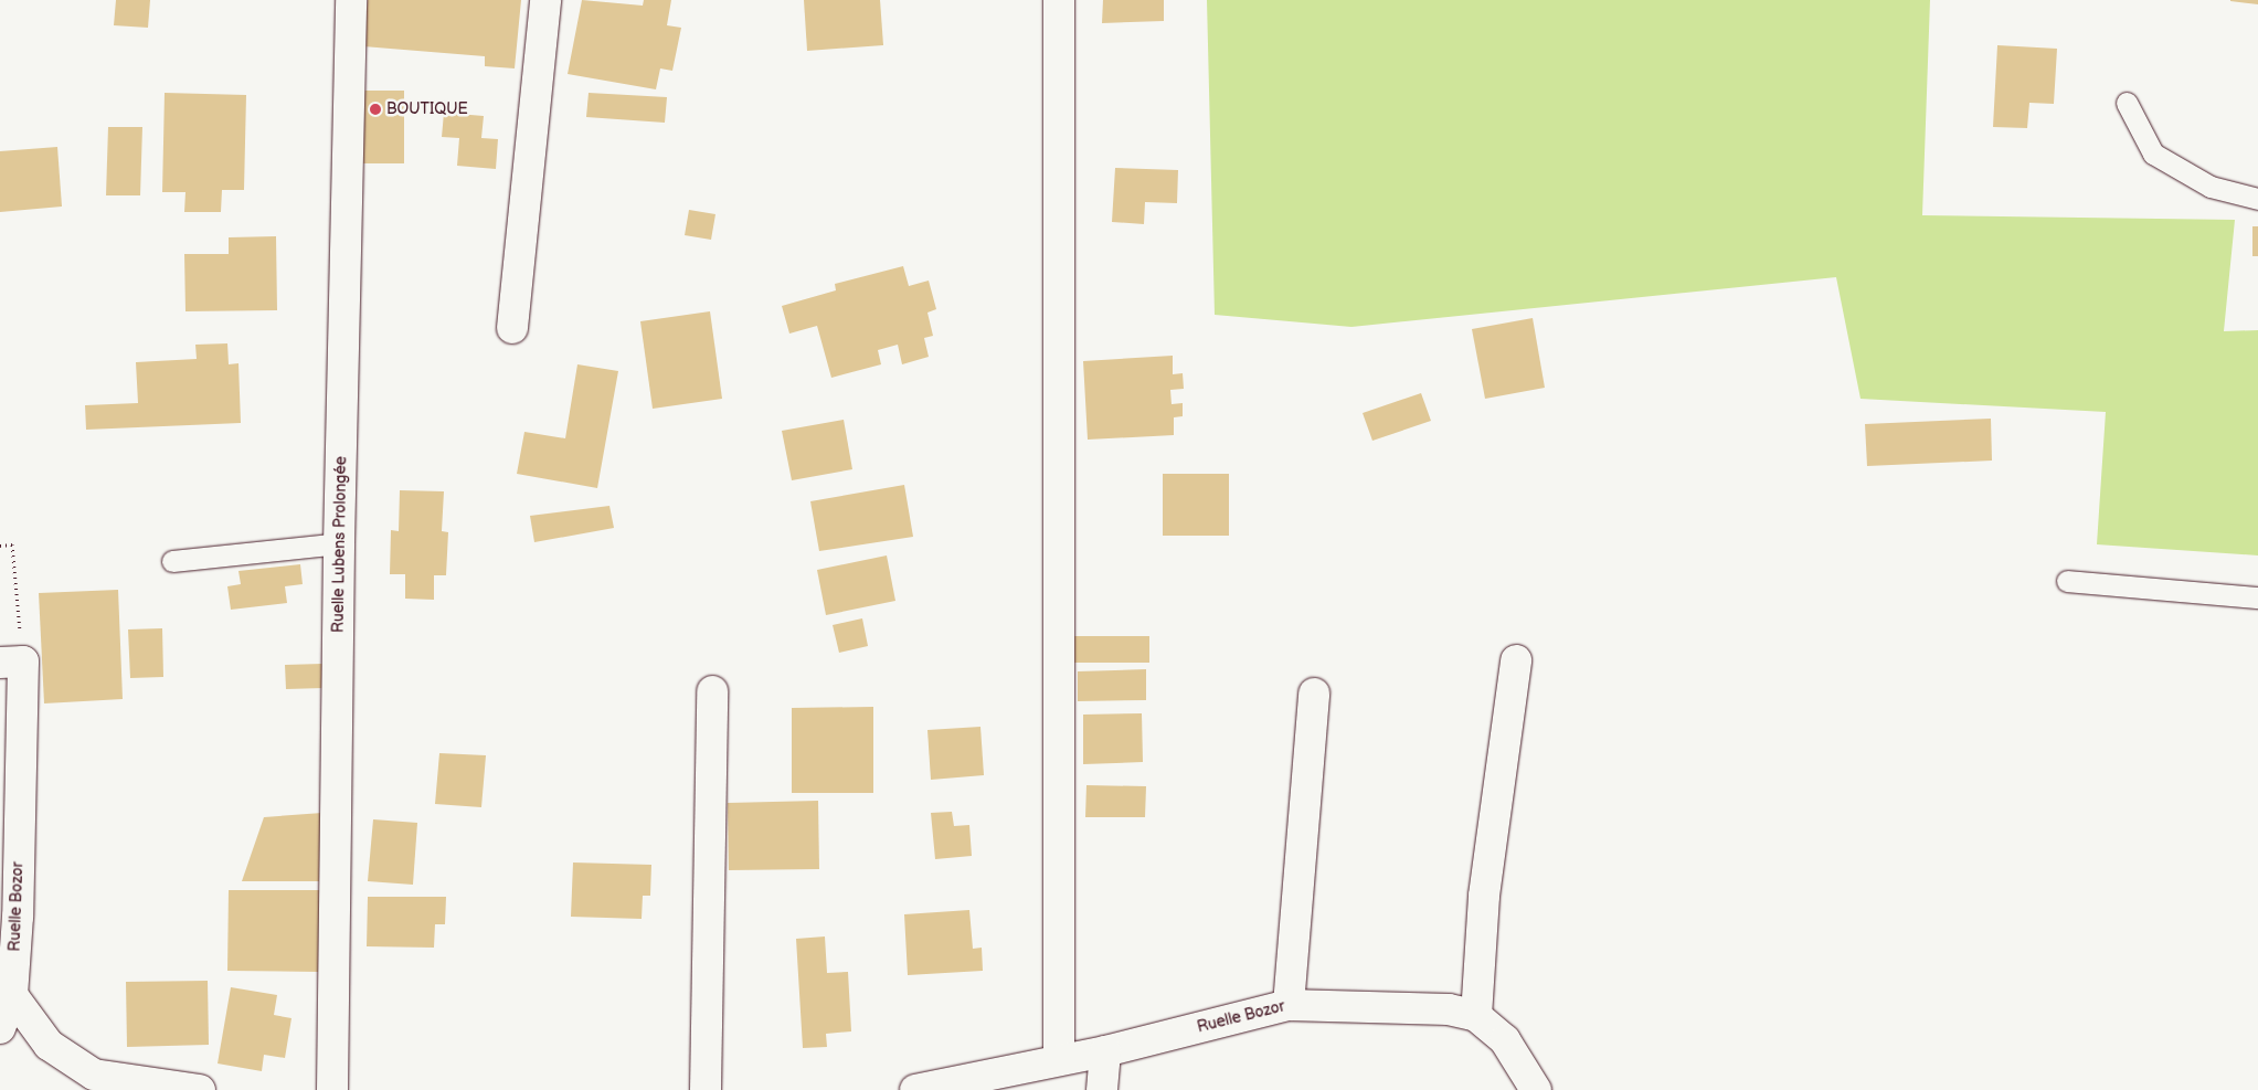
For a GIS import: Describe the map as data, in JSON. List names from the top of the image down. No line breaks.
{"streets":{"street":["Ruelle Lubens Prolongée","Ruelle Bozor"]},"places":["BOUTIQUE"]}
